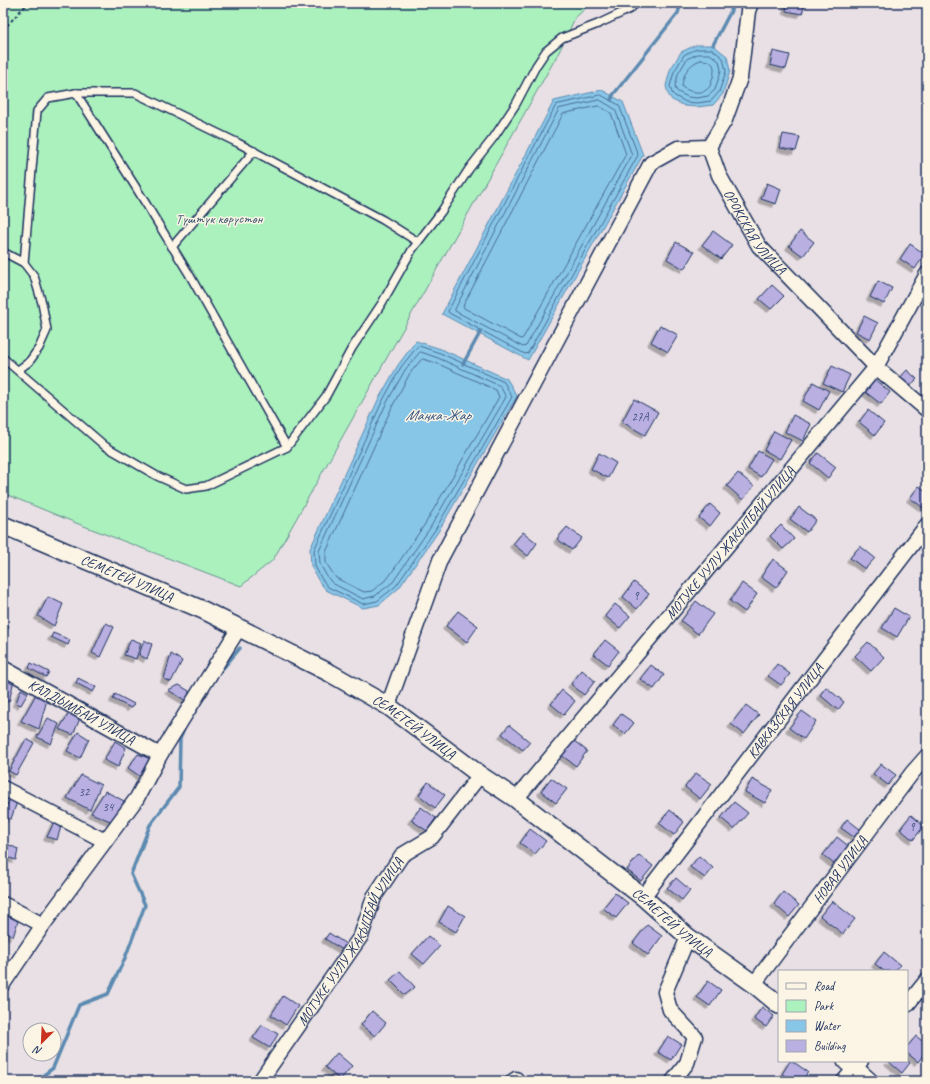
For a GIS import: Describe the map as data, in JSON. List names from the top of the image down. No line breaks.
{"streets":{"street":["ОРОКСКАЯ УЛИЦА","МОТУКЕ УУЛУ ЖАКЫПБАЙ УЛИЦА","СЕМЕТЕЙ УЛИЦА","КАВКАЗСКАЯ УЛИЦА","КАЛДЫМБАЙ УЛИЦА","НОВАЯ УЛИЦА"]},"crossings":[["ОРОКСКАЯ УЛИЦА","МОТУКЕ УУЛУ ЖАКЫПБАЙ УЛИЦА"],["МОТУКЕ УУЛУ ЖАКЫПБАЙ УЛИЦА","СЕМЕТЕЙ УЛИЦА"],["СЕМЕТЕЙ УЛИЦА","КАВКАЗСКАЯ УЛИЦА"],["СЕМЕТЕЙ УЛИЦА","НОВАЯ УЛИЦА"]],"water":["Маңка-Жар"],"parks":["Түштүк көрүстөн"],"house_numbers":["27А","9","32","34","9"],"legend":["Road","Park","Water","Building"],"north":"bottom left"}
